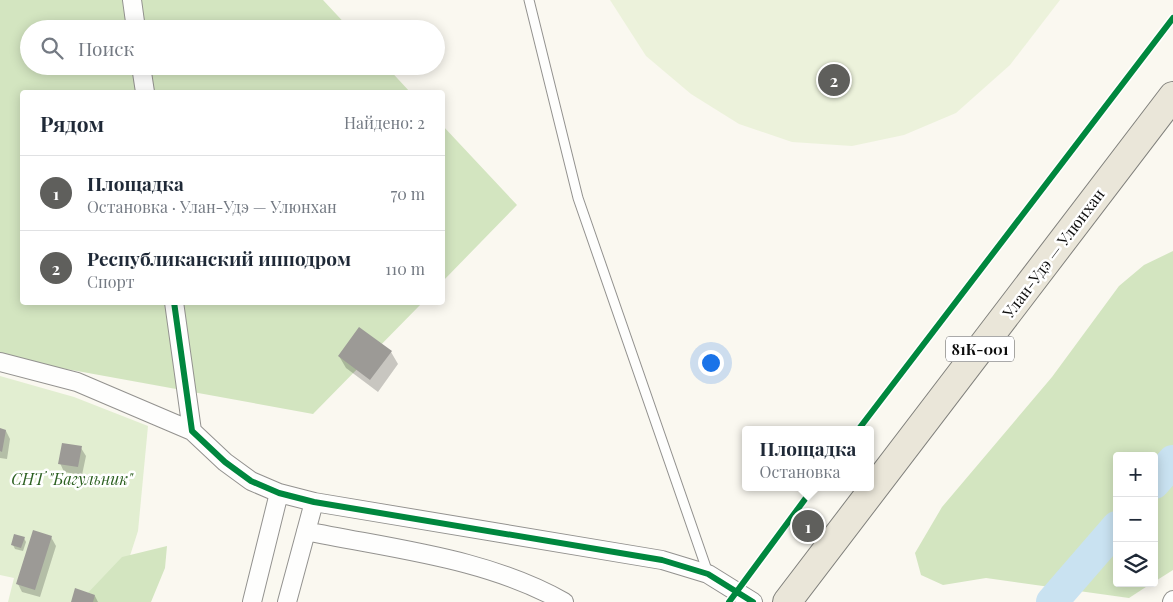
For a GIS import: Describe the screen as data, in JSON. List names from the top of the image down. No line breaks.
{"streets":{"main road":["Улан-Удэ — Улюнхан","81К-001"]},"parks":["СНТ \"Багульник\""],"page":{"search":"Поиск","pins":["2","1"],"heading":["Рядом","Найдено: 2"],"list":[{"mark":"1","name":"Площадка","note":"Остановка · Улан-Удэ — Улюнхан","value":"70 m"},{"mark":"2","name":"Республиканский ипподром","note":"Спорт","value":"110 m"}],"popup":["Площадка","Остановка"],"map_buttons":["+","−"]}}
